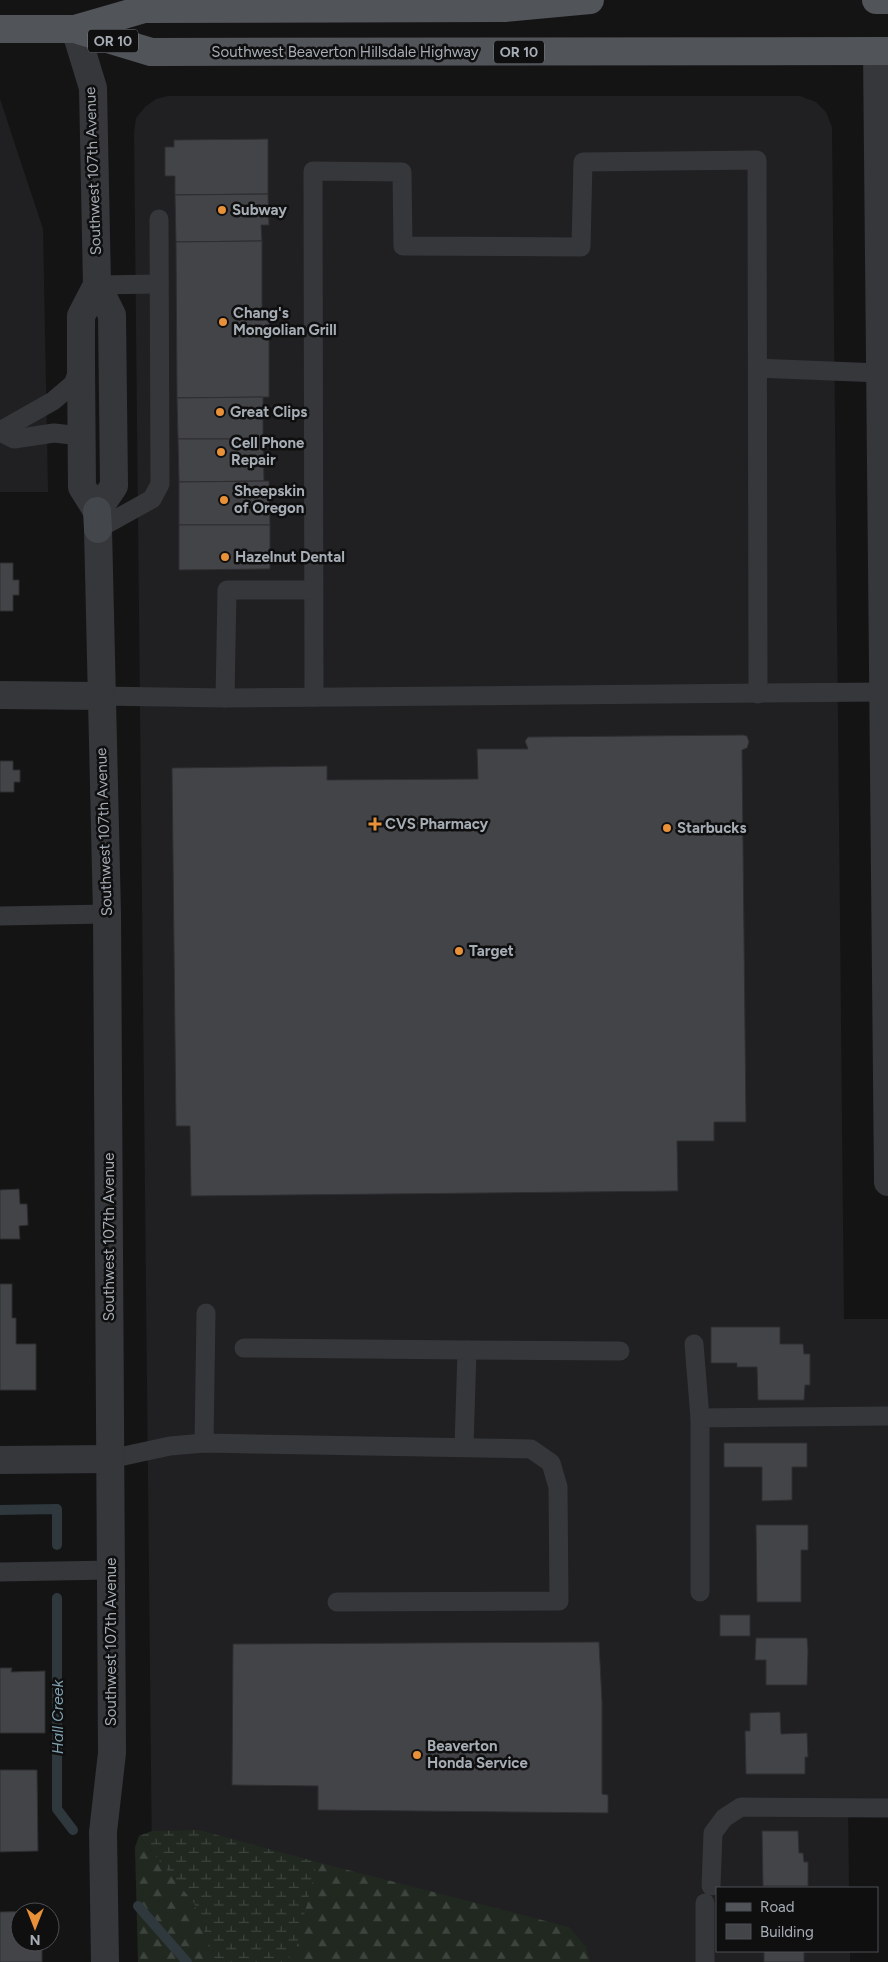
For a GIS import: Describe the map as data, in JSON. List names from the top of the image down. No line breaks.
{"streets":{"main road":["OR 10","Southwest Beaverton Hillsdale Highway"],"street":["Southwest 107th Avenue"]},"crossings":[["Southwest Beaverton Hillsdale Highway","Southwest 107th Avenue"]],"water":["Hall Creek"],"places":{"other":["Subway","Chang's Mongolian Grill","Great Clips","Cell Phone Repair","Sheepskin of Oregon","Hazelnut Dental","Starbucks","Target","Beaverton Honda Service"],"health":["CVS Pharmacy"]},"legend":["Road","Building"],"north":"bottom"}
